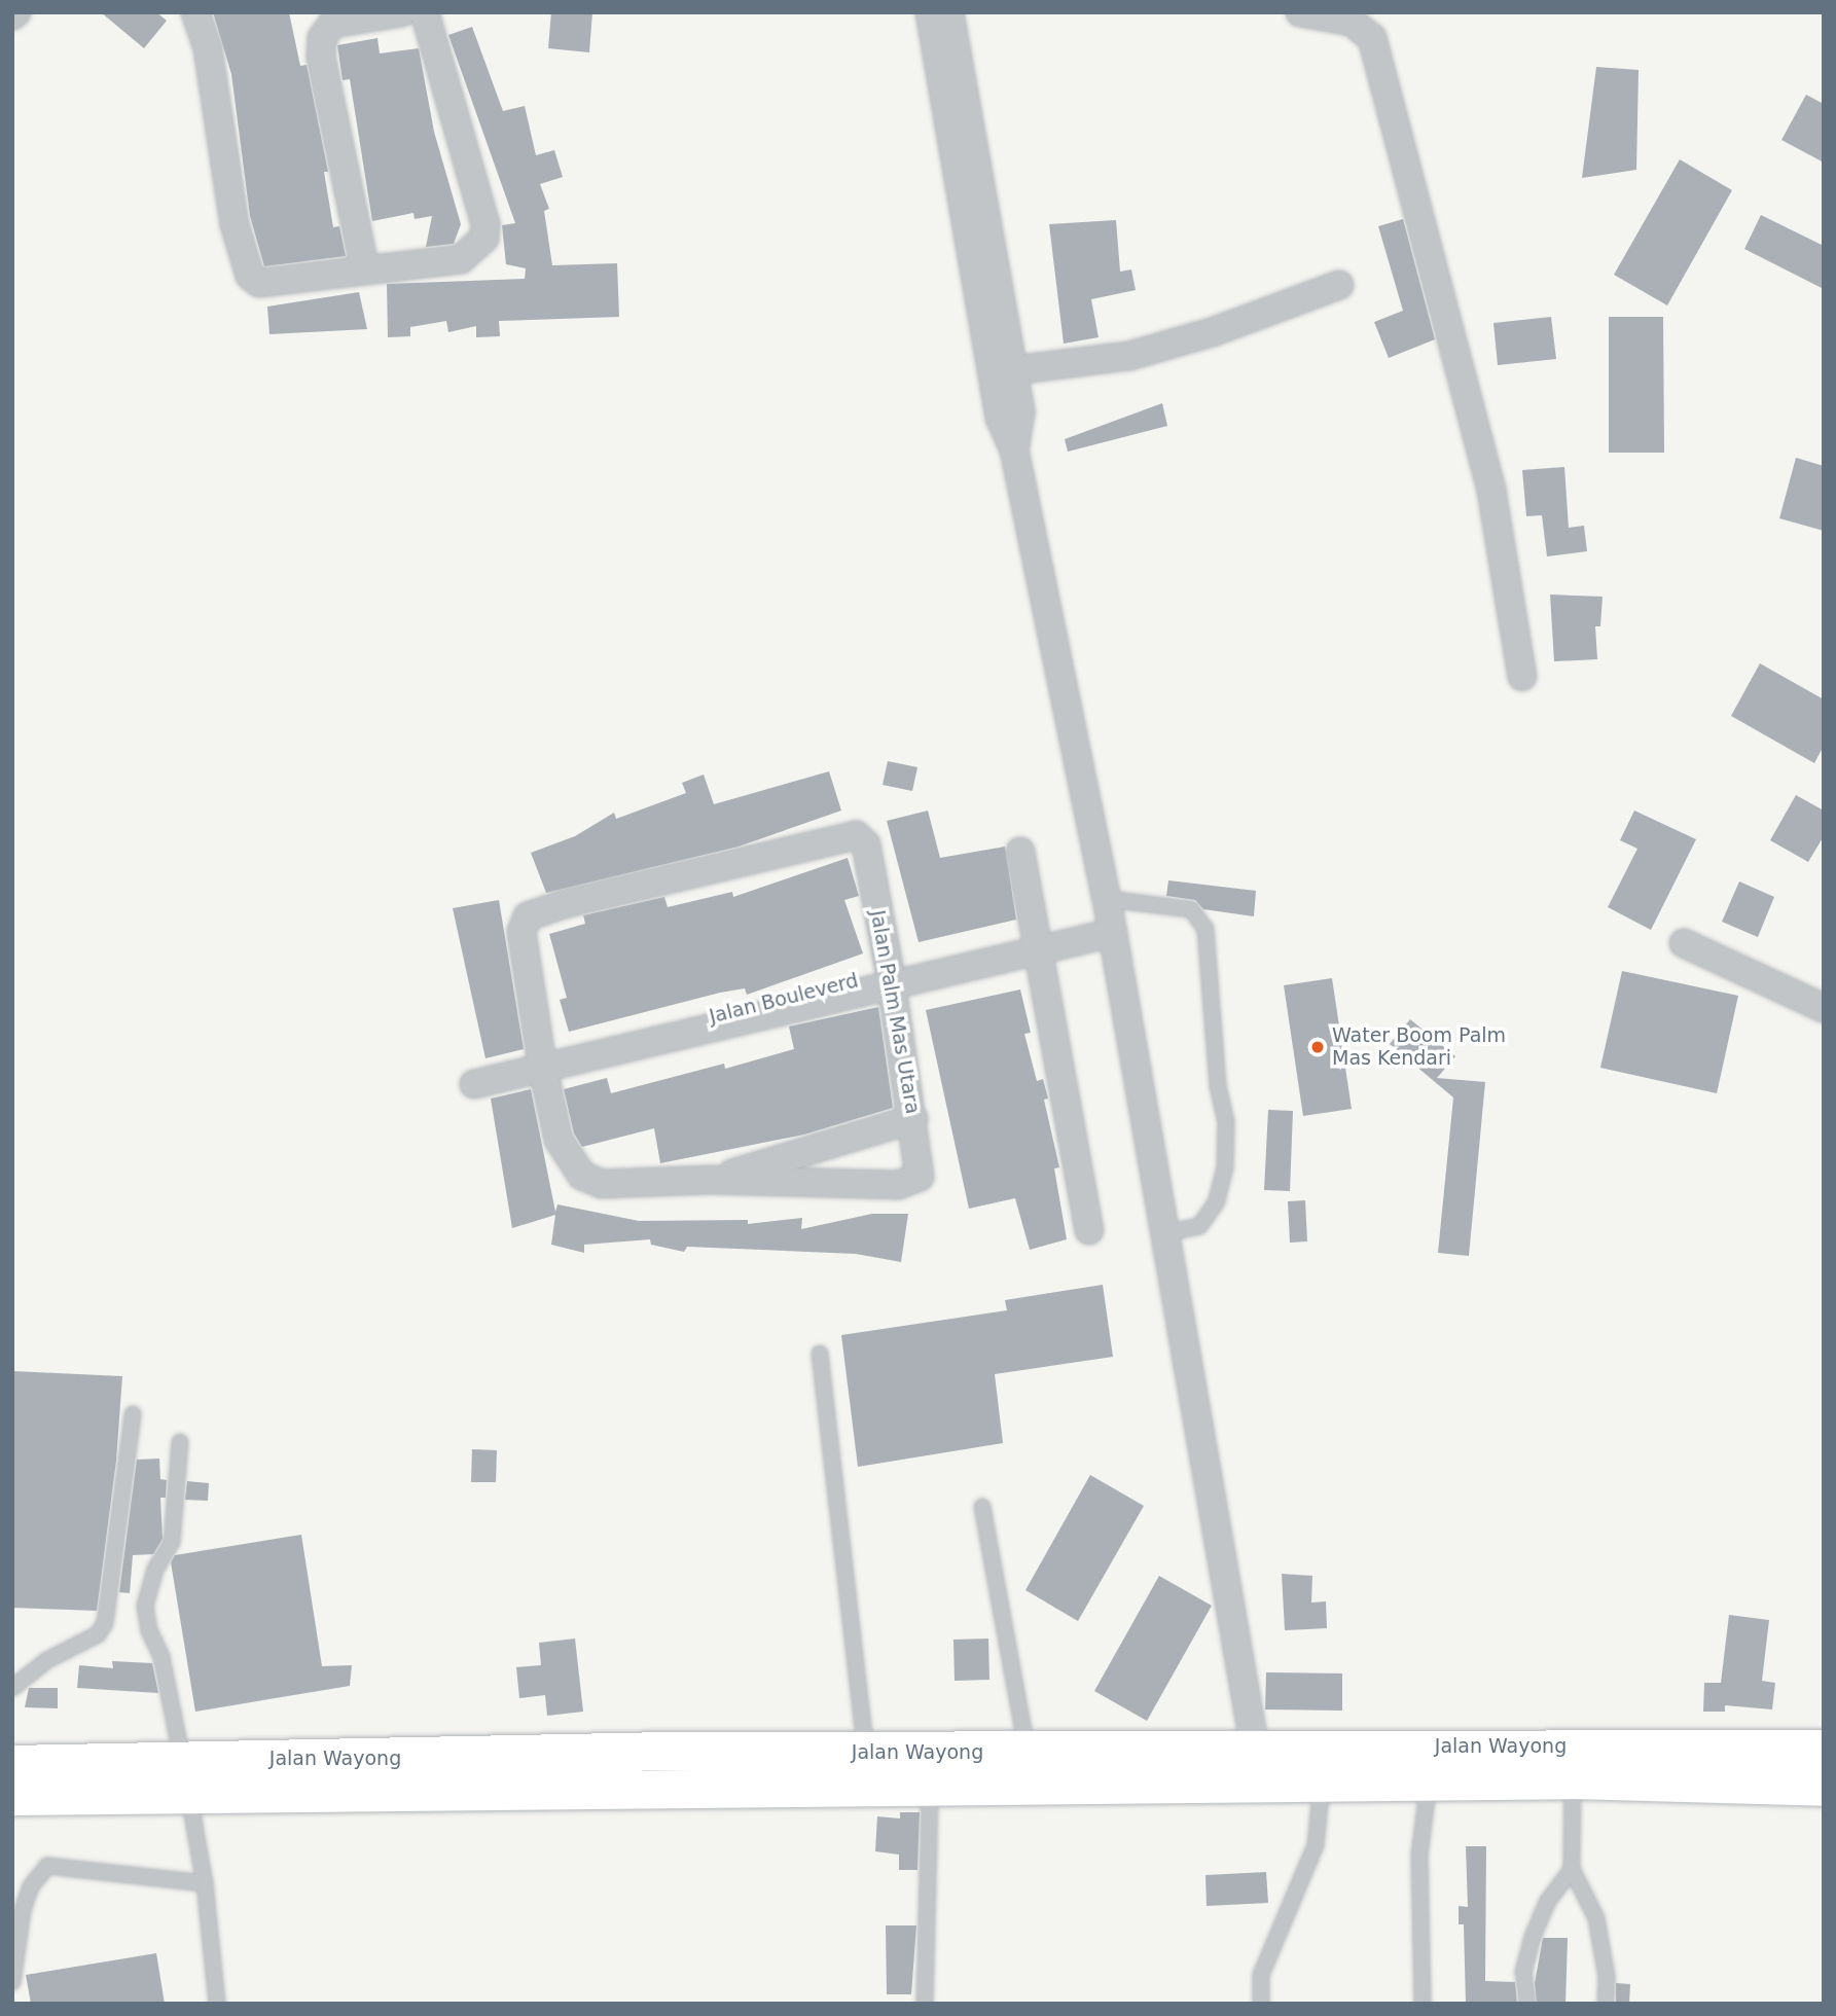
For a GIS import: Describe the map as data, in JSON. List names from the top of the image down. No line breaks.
{"streets":{"main road":["Jalan Wayong"],"street":["Jalan Bouleverd","Jalan Palm Mas Utara"]},"crossings":[["Jalan Bouleverd","Jalan Palm Mas Utara"]],"places":["Water Boom Palm Mas Kendari"]}
